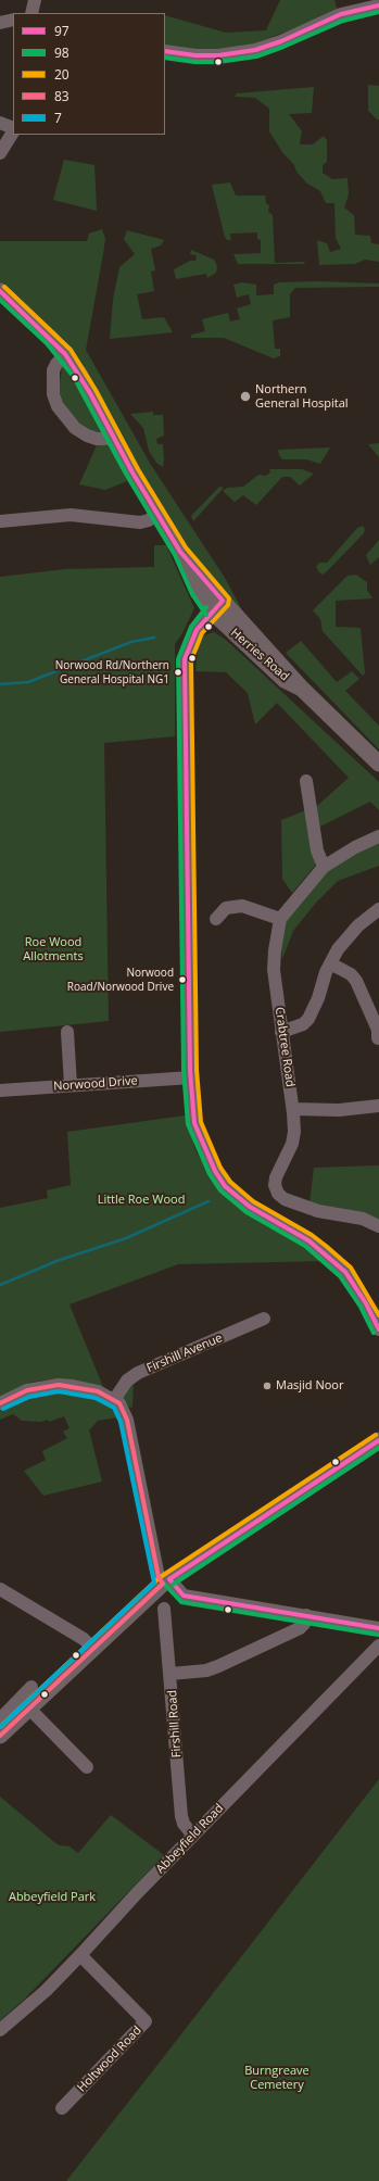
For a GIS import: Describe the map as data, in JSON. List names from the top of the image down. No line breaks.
{"streets":{"main road":["Herries Road"],"street":["Crabtree Road","Norwood Drive","Firshill Avenue","Firshill Road","Abbeyfield Road","Holtwood Road"]},"crossings":[["Firshill Road","Abbeyfield Road"],["Abbeyfield Road","Holtwood Road"]],"parks":["Roe Wood Allotments","Little Roe Wood","Abbeyfield Park","Burngreave Cemetery"],"places":["Northern General Hospital","Norwood Rd/Northern General Hospital NG1","Norwood Road/Norwood Drive","Masjid Noor"],"lines":["transit line 97","transit line 98","transit line 20","transit line 83","transit line 7"],"legend":["97","98","20","83","7"]}
